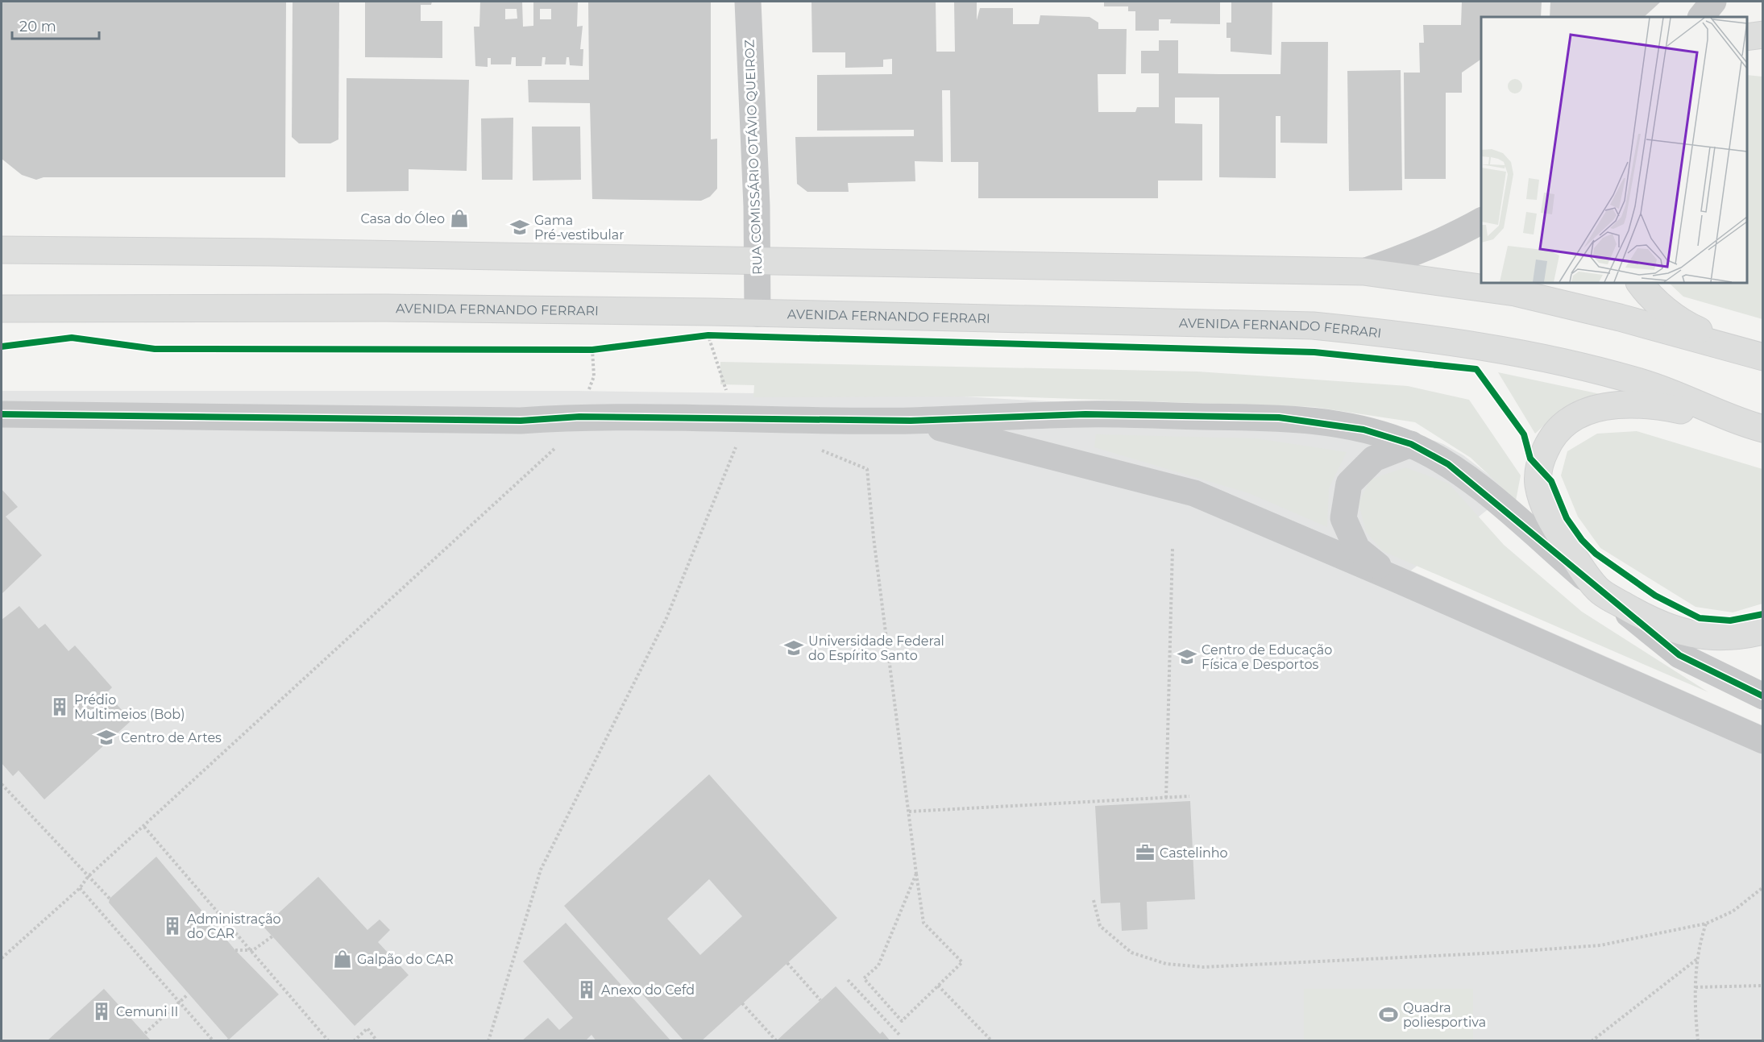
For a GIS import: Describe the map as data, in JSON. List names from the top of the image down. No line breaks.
{"streets":{"main road":["AVENIDA FERNANDO FERRARI"],"street":["RUA COMISSÁRIO OTÁVIO QUEIROZ"]},"crossings":[["RUA COMISSÁRIO OTÁVIO QUEIROZ","AVENIDA FERNANDO FERRARI"]],"places":{"shop":["Casa do Óleo","Galpão do CAR"],"school or university":["Gama Pré-vestibular","Universidade Federal do Espírito Santo","Centro de Educação Física e Desportos","Centro de Artes"],"building":["Prédio Multimeios (Bob)","Administração do CAR","Anexo do Cefd","Cemuni II"],"office":["Castelinho"],"sports":["Quadra poliesportiva"]},"scale_bar":"20 m"}
